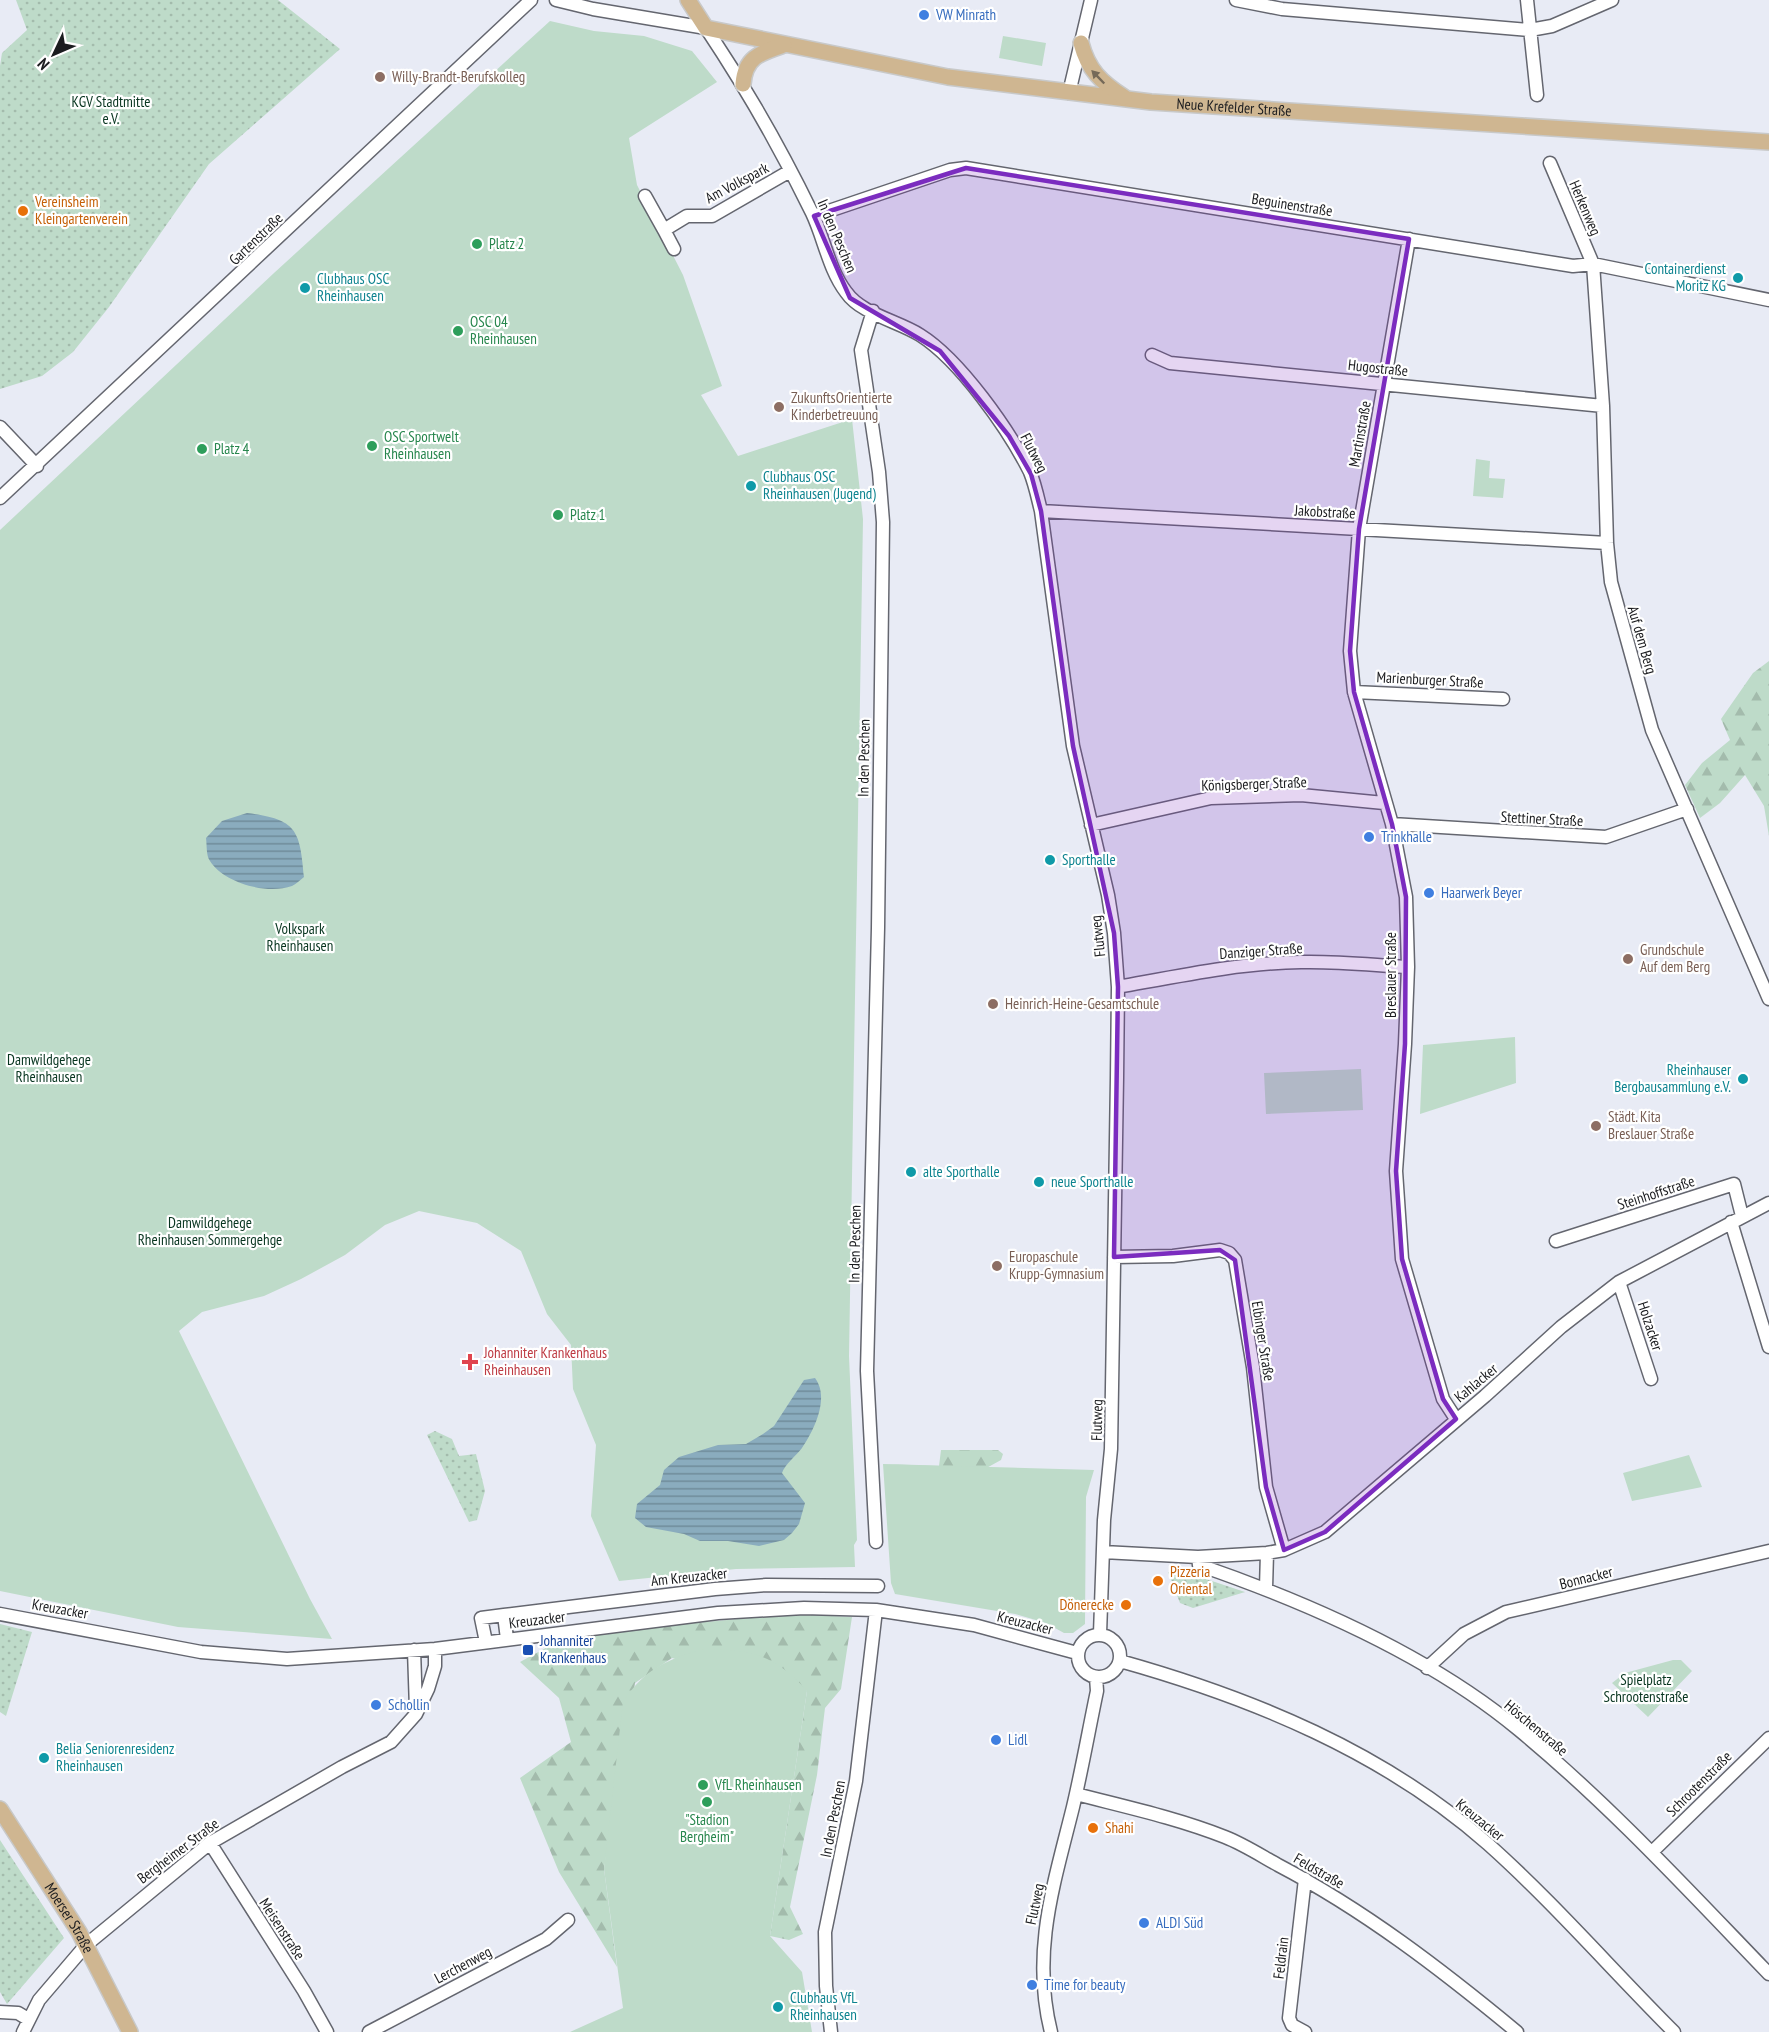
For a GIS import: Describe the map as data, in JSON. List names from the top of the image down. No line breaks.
{"streets":{"main road":["Neue Krefelder Straße","Moerser Straße"],"street":["Am Volkspark","Beguinenstraße","Herkenweg","In den Peschen","Gartenstraße","Hugostraße","Martinstraße","Flutweg","Jakobstraße","Auf dem Berg","Marienburger Straße","Königsberger Straße","Stettiner Straße","Danziger Straße","Breslauer Straße","Steinhoffstraße","Holzacker","Elbinger Straße","Kahlacker","Am Kreuzacker","Bonnacker","Kreuzacker","Höschenstraße","Schrootenstraße","Bergheimer Straße","Feldstraße","Meisenstraße","Feldrain","Lerchenweg"]},"crossings":[["Neue Krefelder Straße","In den Peschen"],["Am Volkspark","In den Peschen"],["Beguinenstraße","Herkenweg"],["Beguinenstraße","In den Peschen"],["Beguinenstraße","Martinstraße"],["Beguinenstraße","Auf dem Berg"],["Herkenweg","Auf dem Berg"],["In den Peschen","Flutweg"],["In den Peschen","Kreuzacker"],["Hugostraße","Martinstraße"],["Hugostraße","Auf dem Berg"],["Martinstraße","Jakobstraße"],["Martinstraße","Breslauer Straße"],["Flutweg","Jakobstraße"],["Flutweg","Königsberger Straße"],["Flutweg","Danziger Straße"],["Flutweg","Elbinger Straße"],["Flutweg","Kahlacker"],["Flutweg","Kreuzacker"],["Flutweg","Feldstraße"],["Jakobstraße","Auf dem Berg"],["Jakobstraße","Breslauer Straße"],["Auf dem Berg","Stettiner Straße"],["Marienburger Straße","Breslauer Straße"],["Königsberger Straße","Breslauer Straße"],["Stettiner Straße","Breslauer Straße"],["Danziger Straße","Breslauer Straße"],["Breslauer Straße","Kahlacker"],["Steinhoffstraße","Kahlacker"],["Holzacker","Kahlacker"],["Elbinger Straße","Kahlacker"],["Am Kreuzacker","Kreuzacker"],["Bonnacker","Höschenstraße"],["Kreuzacker","Bergheimer Straße"],["Höschenstraße","Schrootenstraße"],["Bergheimer Straße","Moerser Straße"],["Bergheimer Straße","Meisenstraße"],["Feldstraße","Feldrain"]],"parks":["KGV Stadtmitte e.V.","Volkspark Rheinhausen","Damwildgehege Rheinhausen","Damwildgehege Rheinhausen Sommergehge","Spielplatz Schrootenstraße"],"places":{"other":["VW Minrath","Willy-Brandt-Berufskolleg","Vereinsheim Kleingartenverein","Platz 2","Containerdienst Moritz KG","Clubhaus OSC Rheinhausen","OSC 04 Rheinhausen","ZukunftsOrientierte Kinderbetreuung","OSC Sportwelt Rheinhausen","Platz 4","Clubhaus OSC Rheinhausen (Jugend)","Platz 1","Trinkhalle","Sporthalle","Haarwerk Beyer","Grundschule Auf dem Berg","Heinrich-Heine-Gesamtschule","Rheinhauser Bergbausammlung e.V.","Städt. Kita Breslauer Straße","alte Sporthalle","neue Sporthalle","Europaschule Krupp-Gymnasium","Pizzeria Oriental","Dönerecke","Schollin","Lidl","Belia Seniorenresidenz Rheinhausen","VfL Rheinhausen","\"Stadion Bergheim\"","Shahi","ALDI Süd","Time for beauty","Clubhaus VfL Rheinhausen"],"health":["Johanniter Krankenhaus Rheinhausen"],"transit":["Johanniter Krankenhaus"]},"north":"bottom left"}
